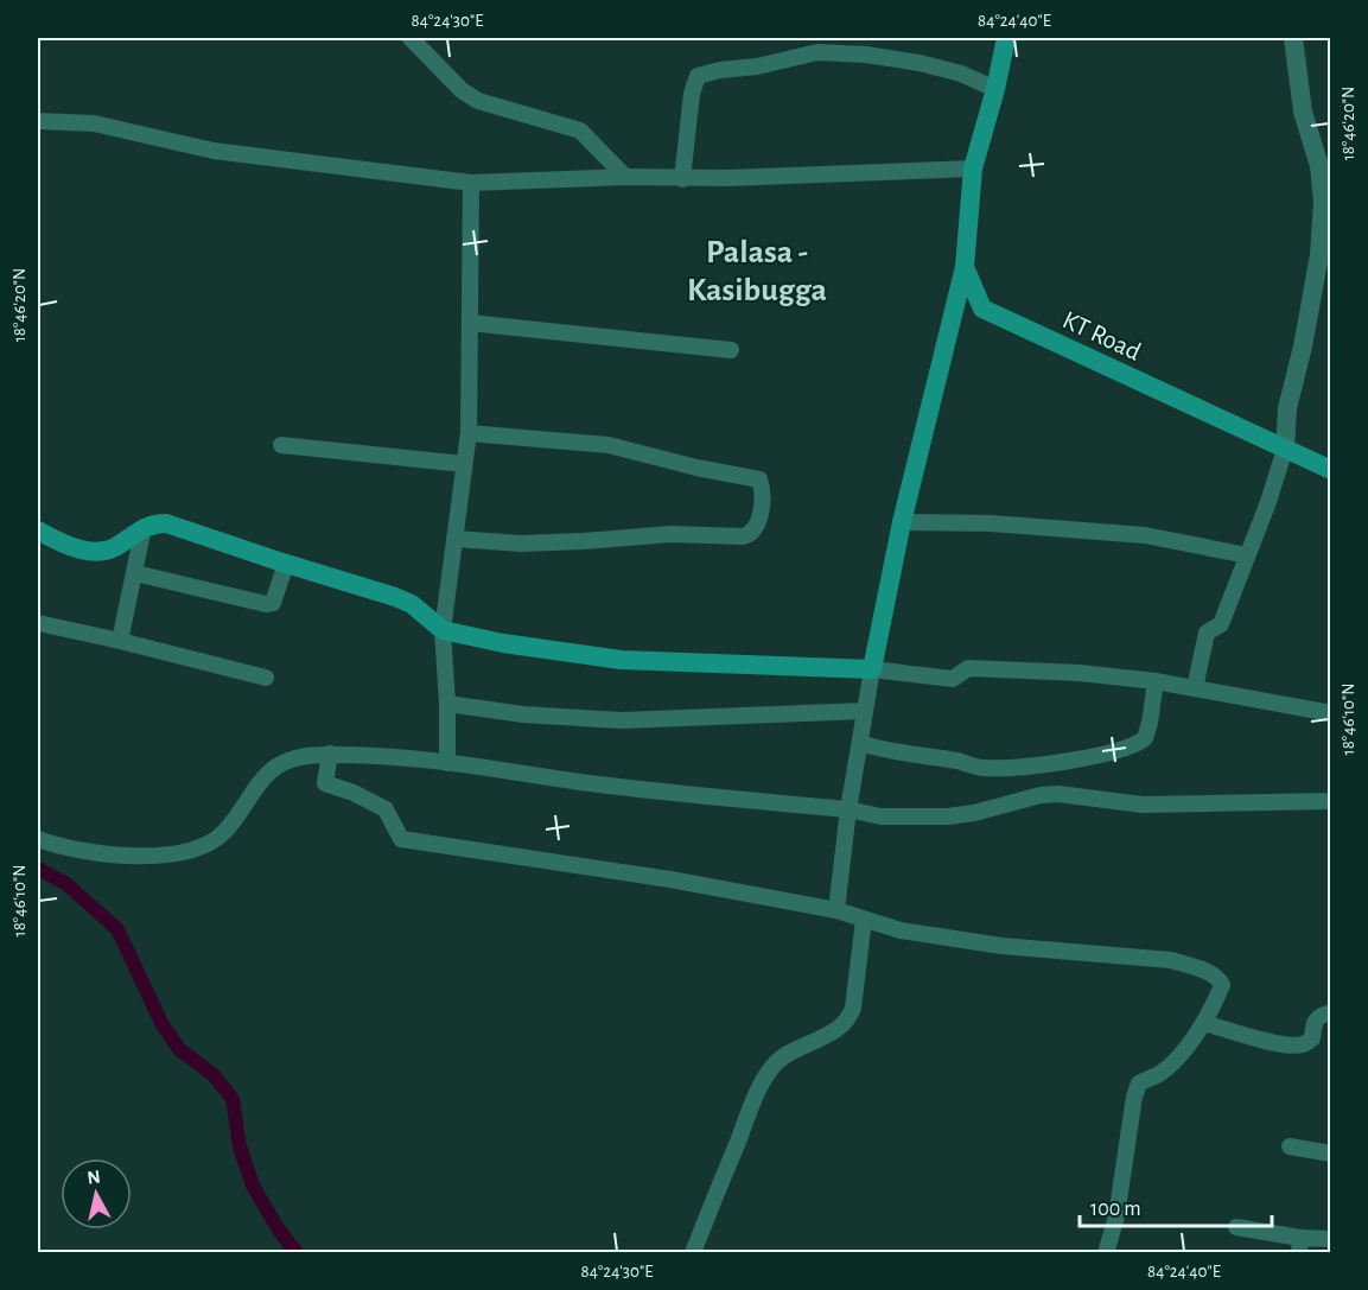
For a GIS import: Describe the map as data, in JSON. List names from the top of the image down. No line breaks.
{"streets":{"main road":["KT Road"]},"districts":["Palasa - Kasibugga"],"scale_bar":"100 m","north":"top","coordinates":["84°24'30\"E","84°24'40\"E","18°46'20\"N","18°46'10\"N"]}
